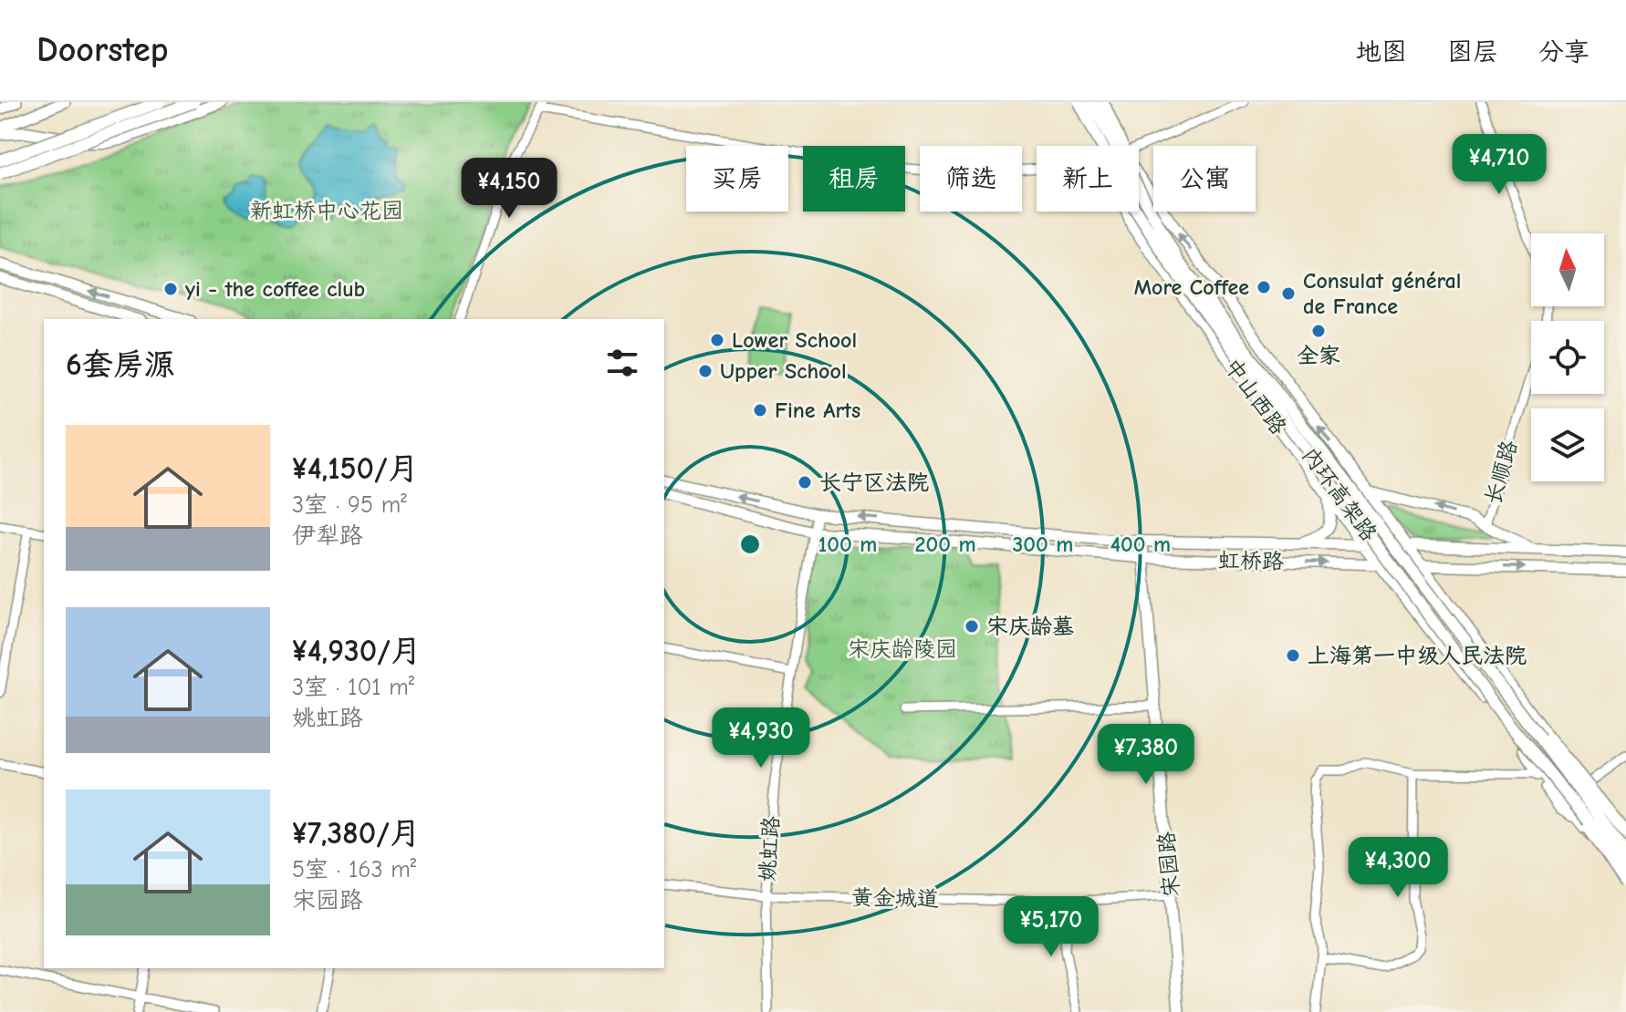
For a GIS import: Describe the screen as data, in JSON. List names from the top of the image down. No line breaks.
{"streets":{"highway":["内环高架路"],"main road":["中山西路","虹桥路","宋园路"],"street":["长顺路","姚虹路","黄金城道"]},"crossings":[["中山西路","内环高架路"],["中山西路","虹桥路"],["虹桥路","姚虹路"],["虹桥路","宋园路"],["姚虹路","黄金城道"],["宋园路","黄金城道"]],"parks":["新虹桥中心花园","宋庆龄陵园"],"places":["More Coffee","yi - the coffee club","Consulat général de France","全家","Lower School","Upper School","Fine Arts","长宁区法院","宋庆龄墓","上海第一中级人民法院"],"north":"top","page":{"header":"Doorstep","nav":["地图","图层","分享"],"price":["¥4,710","¥4,150","¥4,930","¥7,380","¥4,300","¥5,170"],"chip":["买房","租房","筛选","新上","公寓"],"heading":"6套房源","list":[{"name":"¥4,150/月","note":"3室 · 95 m² · 伊犁路"},{"name":"¥4,930/月","note":"3室 · 101 m² · 姚虹路"},{"name":"¥7,380/月","note":"5室 · 163 m² · 宋园路"}]},"rings":["100 m","200 m","300 m","400 m"]}
